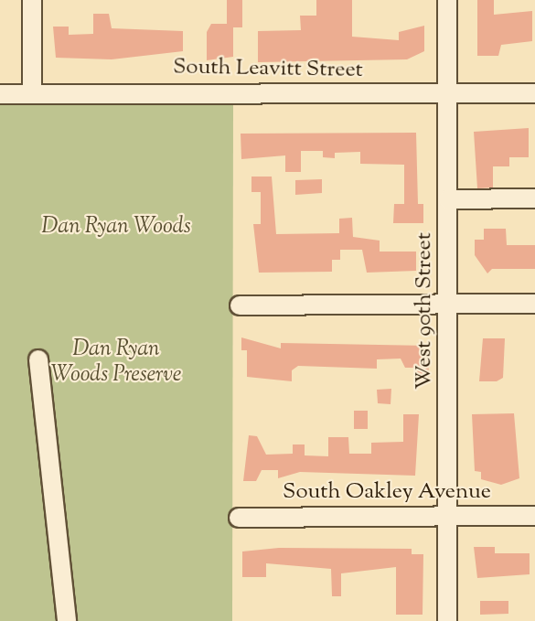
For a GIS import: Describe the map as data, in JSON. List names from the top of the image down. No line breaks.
{"streets":{"street":["South Leavitt Street","West 90th Street","South Oakley Avenue"]},"crossings":[["South Leavitt Street","West 90th Street"],["West 90th Street","South Oakley Avenue"]],"parks":["Dan Ryan Woods","Dan Ryan Woods Preserve"]}
